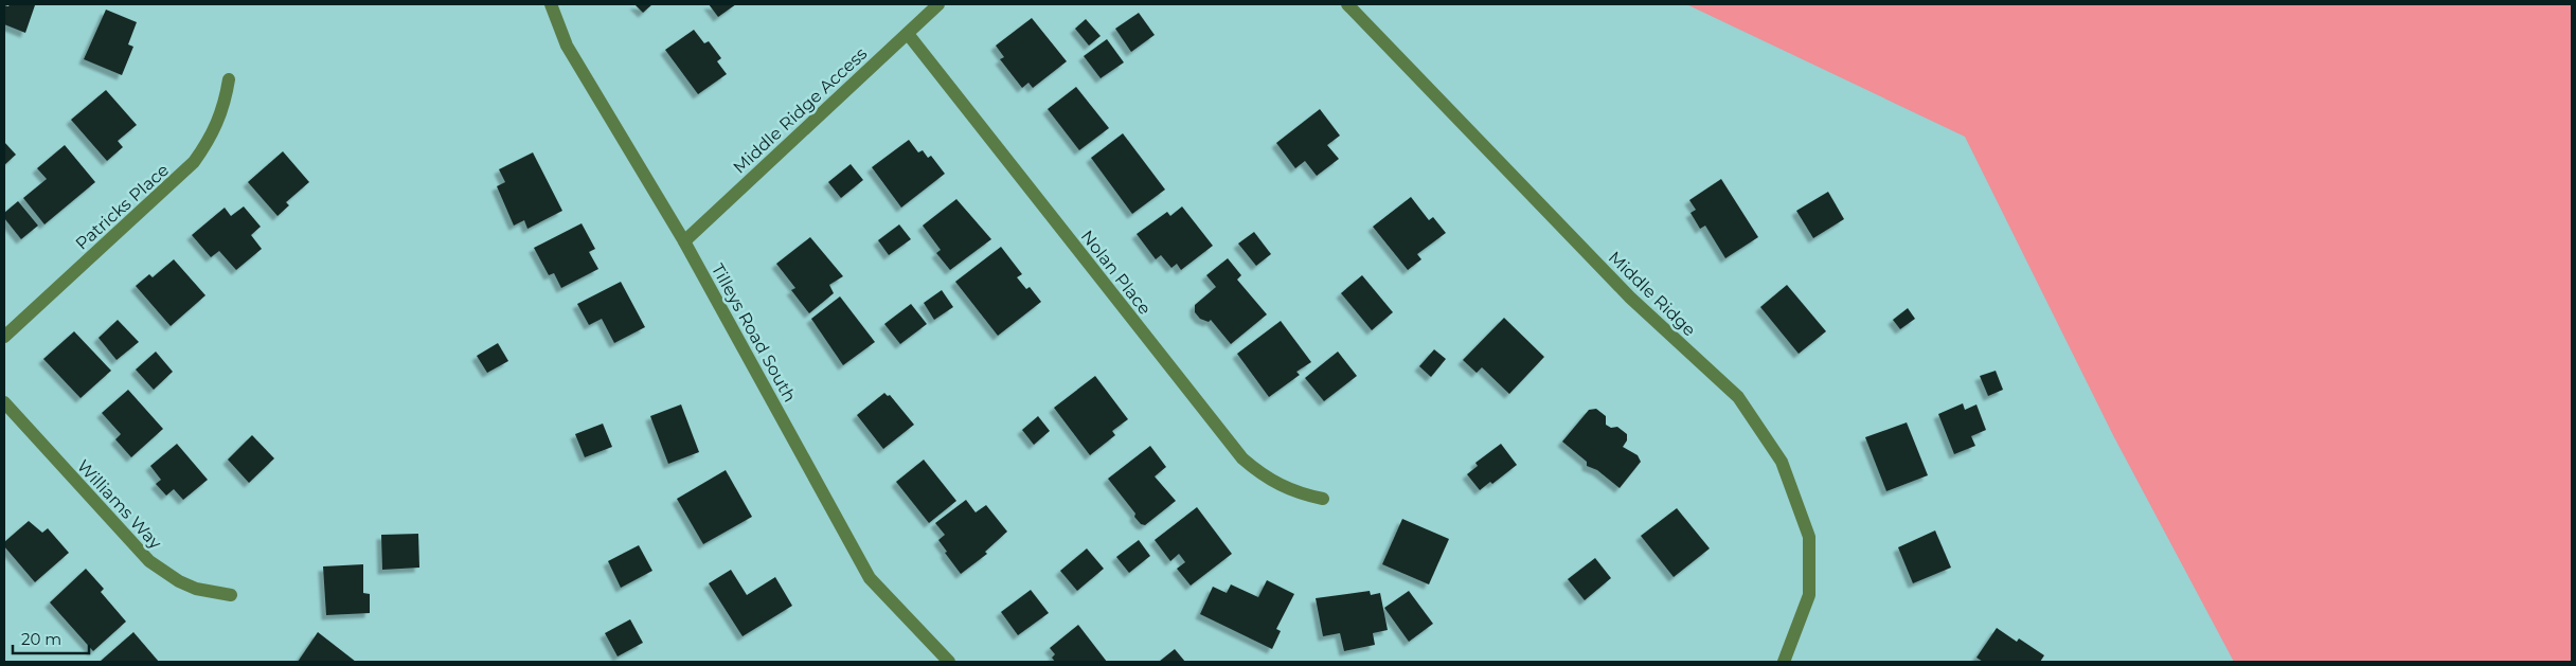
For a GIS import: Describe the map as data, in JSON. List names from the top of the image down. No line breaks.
{"streets":{"street":["Middle Ridge Access","Patricks Place","Nolan Place","Middle Ridge","Tilleys Road South","Williams Way"]},"crossings":[["Middle Ridge Access","Nolan Place"],["Middle Ridge Access","Tilleys Road South"]],"scale_bar":"20 m"}
